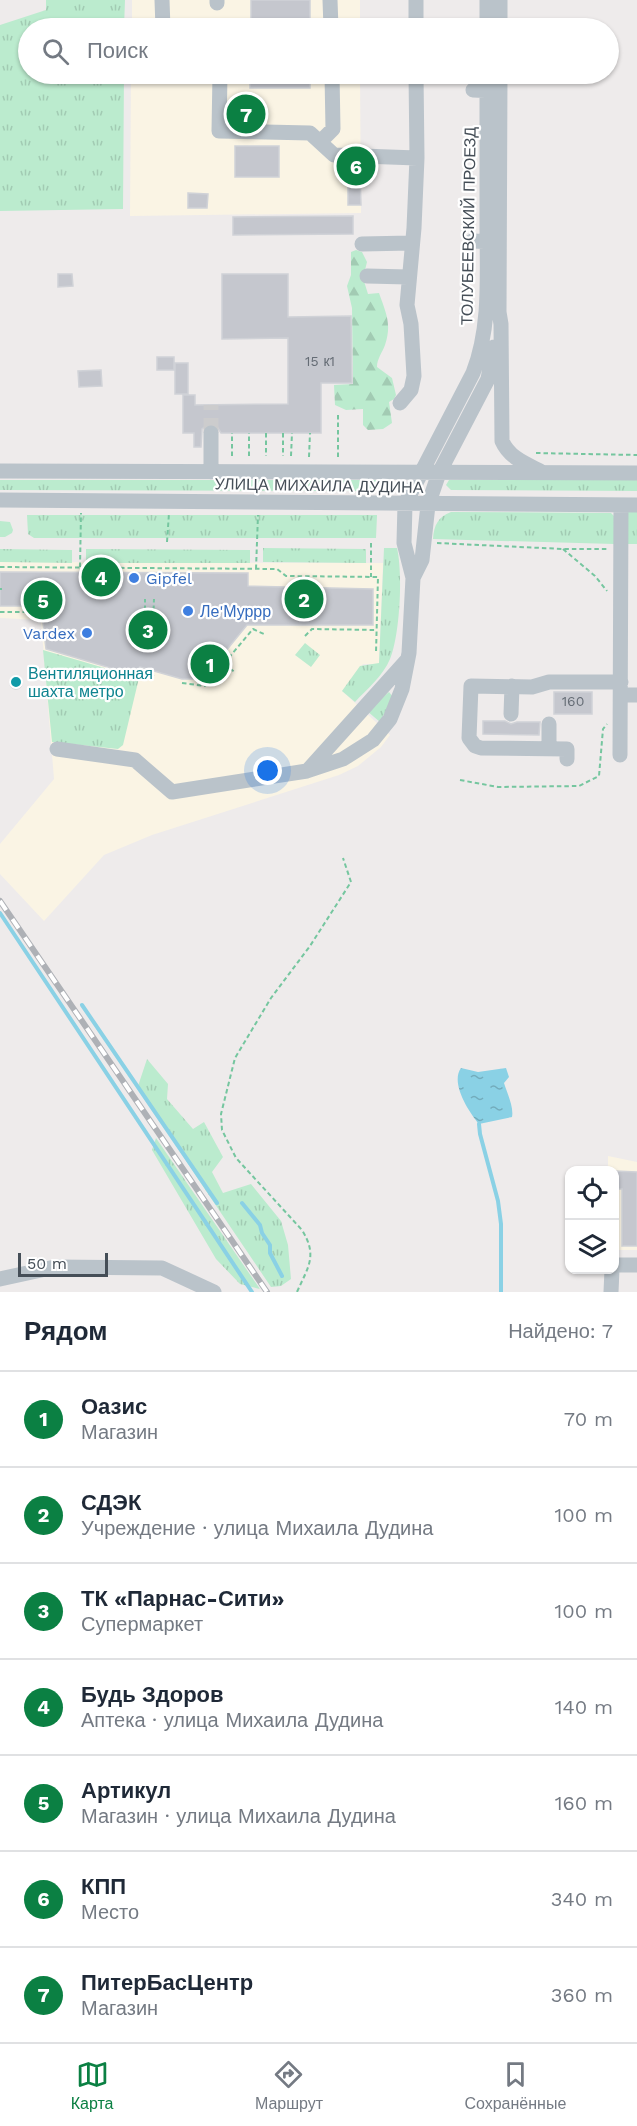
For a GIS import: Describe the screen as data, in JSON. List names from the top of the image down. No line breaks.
{"streets":{"street":["ТОЛУБЕЕВСКИЙ ПРОЕЗД","УЛИЦА МИХАИЛА ДУДИНА"]},"crossings":[["ТОЛУБЕЕВСКИЙ ПРОЕЗД","УЛИЦА МИХАИЛА ДУДИНА"]],"places":["Gipfel","Ле'Муррр","Vardex","Вентиляционная шахта метро"],"house_numbers":["15 к1","160"],"scale_bar":"50 m","page":{"search":"Поиск","pins":["7","6","4","2","5","3","1"],"scale":"50 m","heading":["Рядом","Найдено: 7"],"list":[{"mark":"1","name":"Оазис","note":"Магазин","value":"70 m"},{"mark":"2","name":"СДЭК","note":"Учреждение · улица Михаила Дудина","value":"100 m"},{"mark":"3","name":"ТК «Парнас-Сити»","note":"Супермаркет","value":"100 m"},{"mark":"4","name":"Будь Здоров","note":"Аптека · улица Михаила Дудина","value":"140 m"},{"mark":"5","name":"Артикул","note":"Магазин · улица Михаила Дудина","value":"160 m"},{"mark":"6","name":"КПП","note":"Место","value":"340 m"},{"mark":"7","name":"ПитерБасЦентр","note":"Магазин","value":"360 m"}],"nav":["Карта","Маршрут","Сохранённые"]}}
